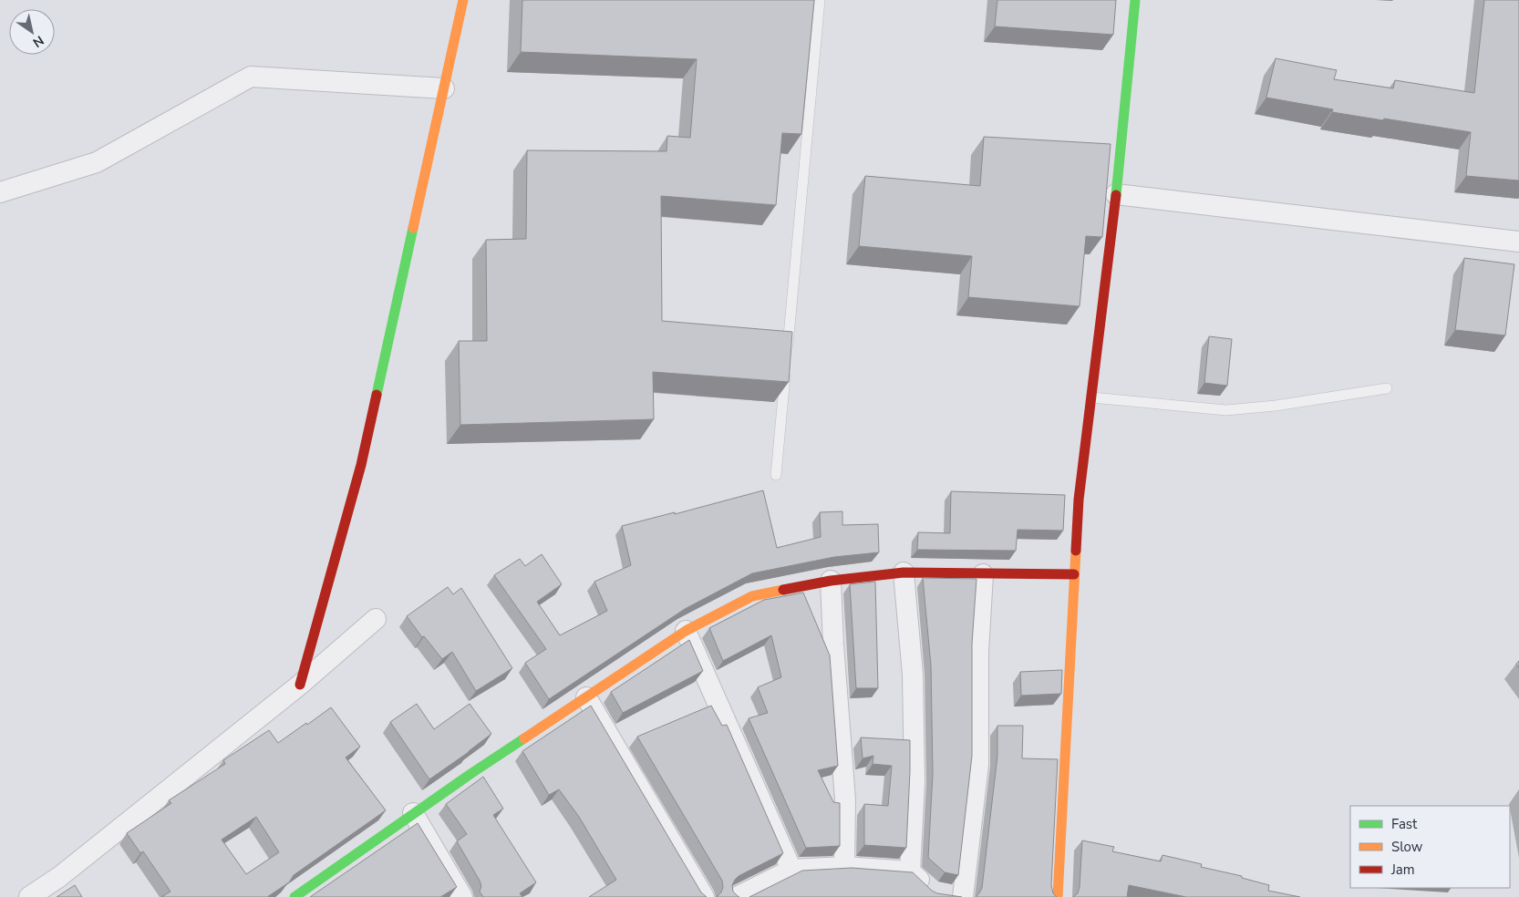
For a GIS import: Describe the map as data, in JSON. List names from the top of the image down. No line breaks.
{"legend":["Fast","Slow","Jam"],"north":"bottom right"}
